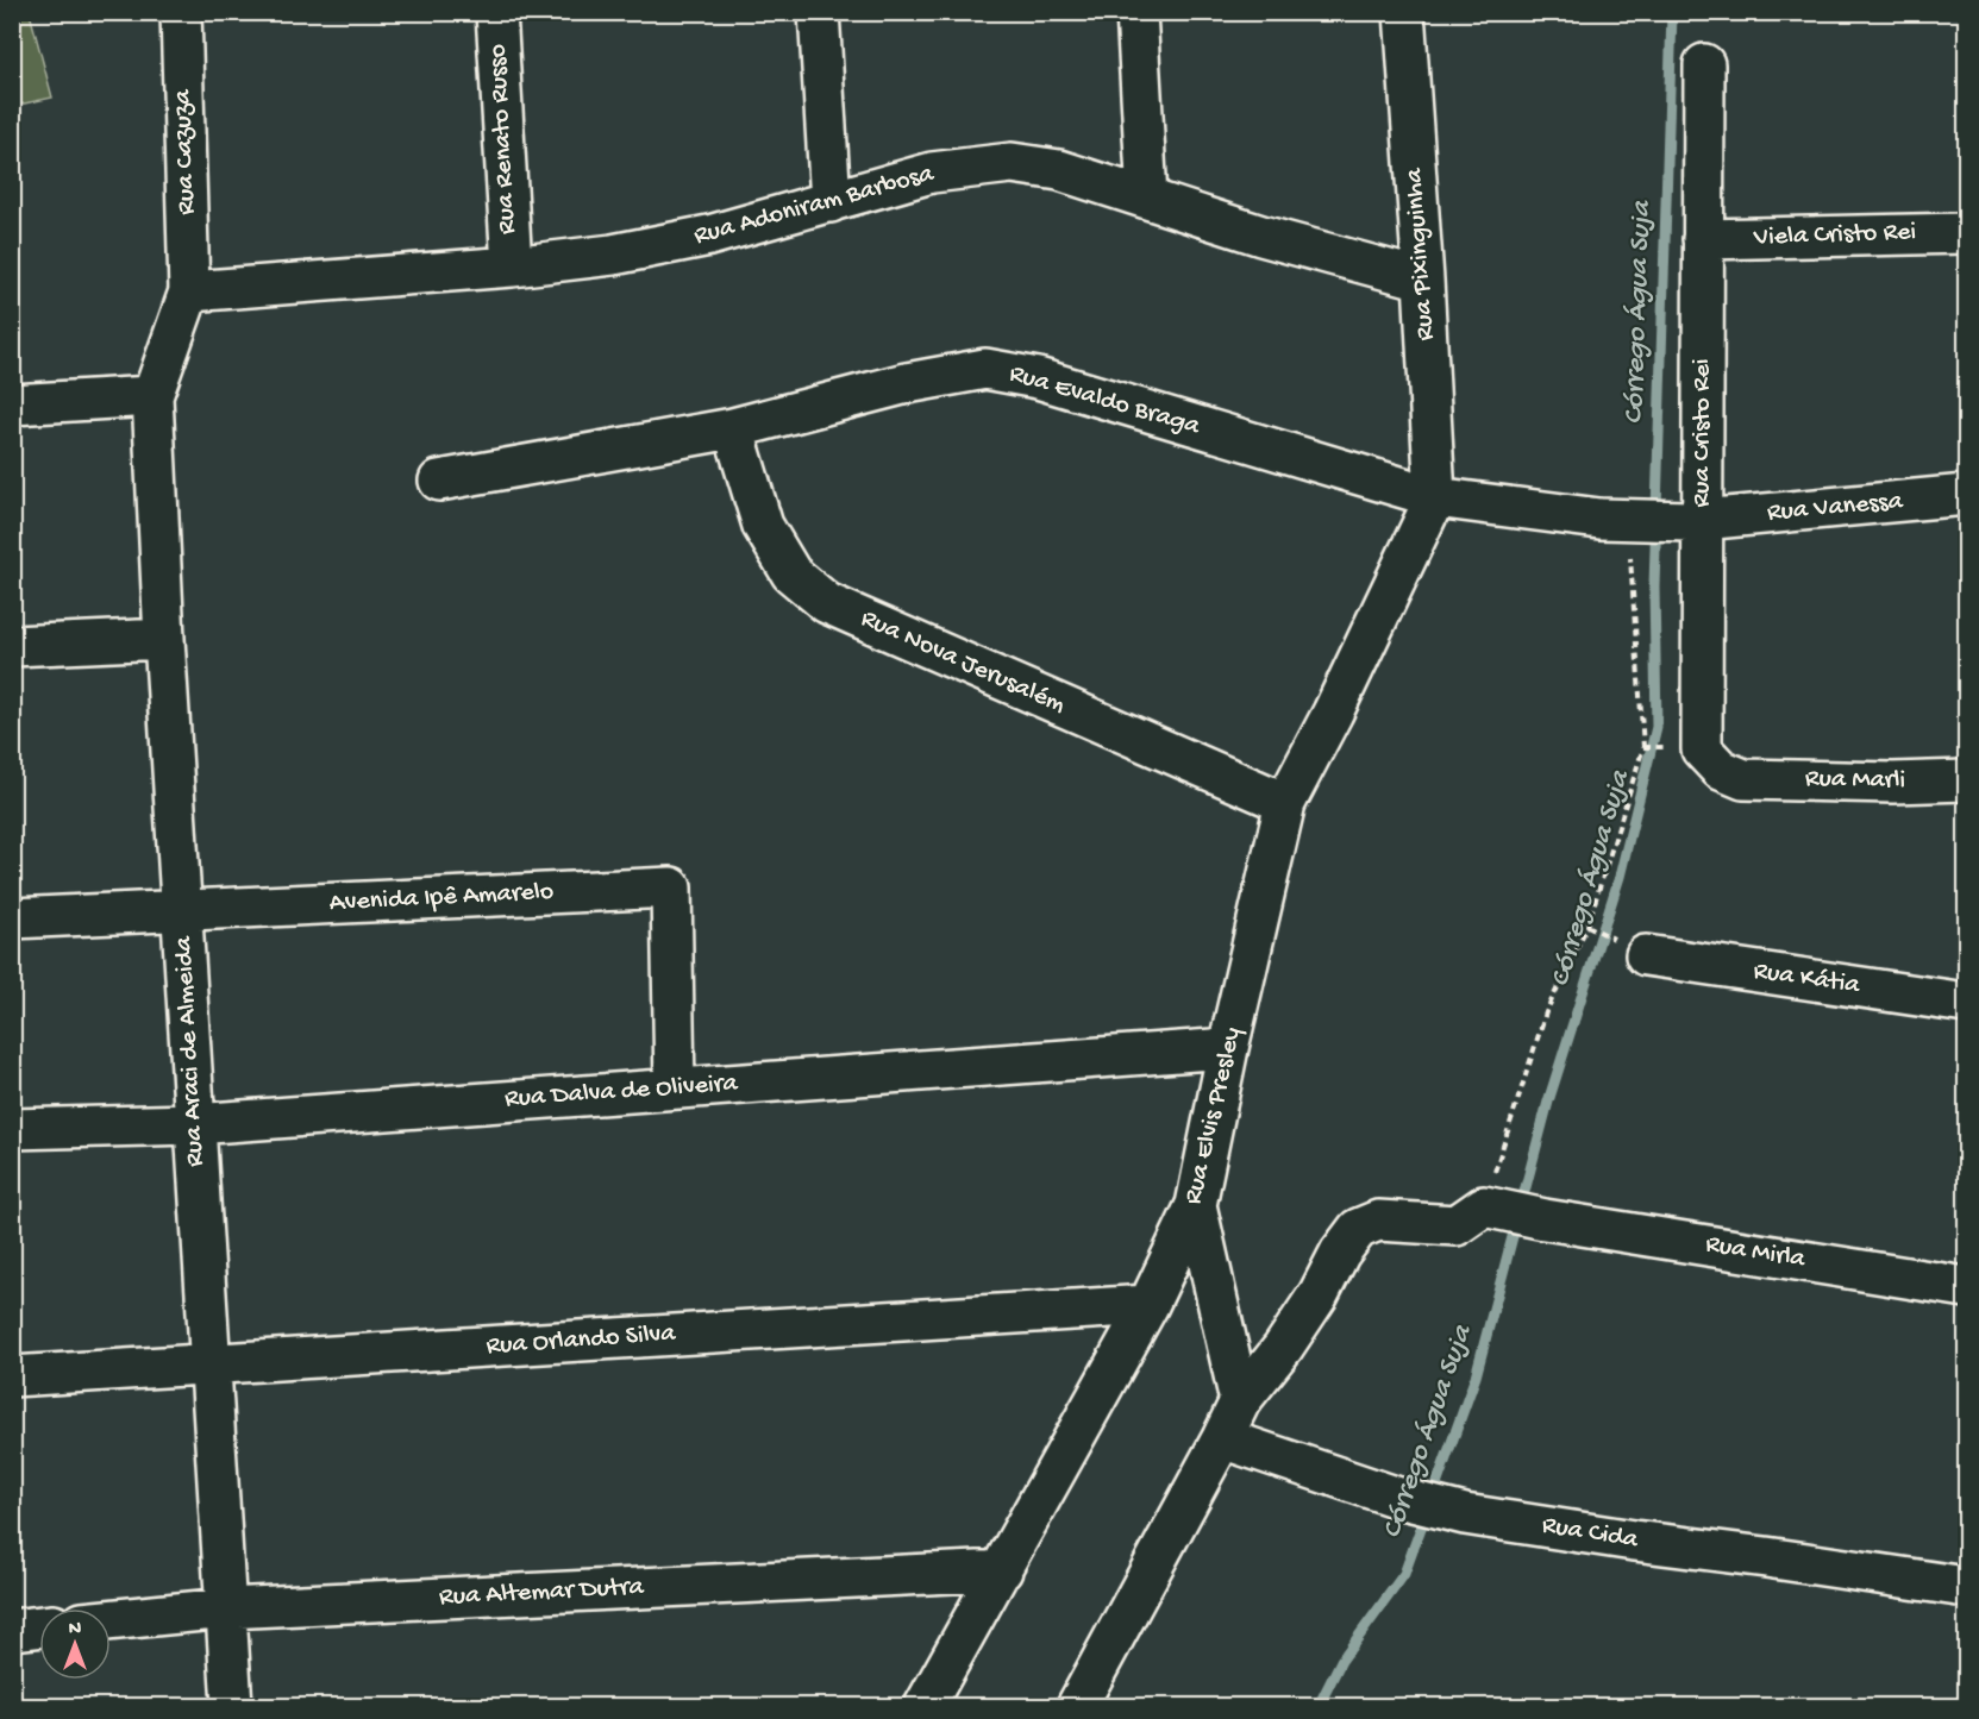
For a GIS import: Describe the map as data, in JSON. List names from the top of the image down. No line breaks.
{"streets":{"street":["Rua Renato Russo","Rua Cazuza","Rua Adoniram Barbosa","Viela Cristo Rei","Rua Pixinguinha","Rua Evaldo Braga","Rua Cristo Rei","Rua Vanessa","Rua Nova Jerusalém","Rua Marli","Avenida Ipê Amarelo","Rua Kátia","Rua Araci de Almeida","Rua Dalva de Oliveira","Rua Elvis Presley","Rua Mirla","Rua Orlando Silva","Rua Cida","Rua Altemar Dutra"]},"crossings":[["Rua Renato Russo","Rua Adoniram Barbosa"],["Rua Cazuza","Rua Adoniram Barbosa"],["Rua Adoniram Barbosa","Rua Pixinguinha"],["Viela Cristo Rei","Rua Cristo Rei"],["Rua Pixinguinha","Rua Evaldo Braga"],["Rua Pixinguinha","Rua Elvis Presley"],["Rua Evaldo Braga","Rua Vanessa"],["Rua Evaldo Braga","Rua Nova Jerusalém"],["Rua Evaldo Braga","Rua Elvis Presley"],["Rua Cristo Rei","Rua Vanessa"],["Rua Cristo Rei","Rua Marli"],["Rua Nova Jerusalém","Rua Elvis Presley"],["Avenida Ipê Amarelo","Rua Araci de Almeida"],["Avenida Ipê Amarelo","Rua Dalva de Oliveira"],["Rua Araci de Almeida","Rua Dalva de Oliveira"],["Rua Araci de Almeida","Rua Orlando Silva"],["Rua Araci de Almeida","Rua Altemar Dutra"],["Rua Dalva de Oliveira","Rua Elvis Presley"],["Rua Elvis Presley","Rua Orlando Silva"],["Rua Elvis Presley","Rua Altemar Dutra"]],"water":["Córrego Água Suja"],"north":"top"}
